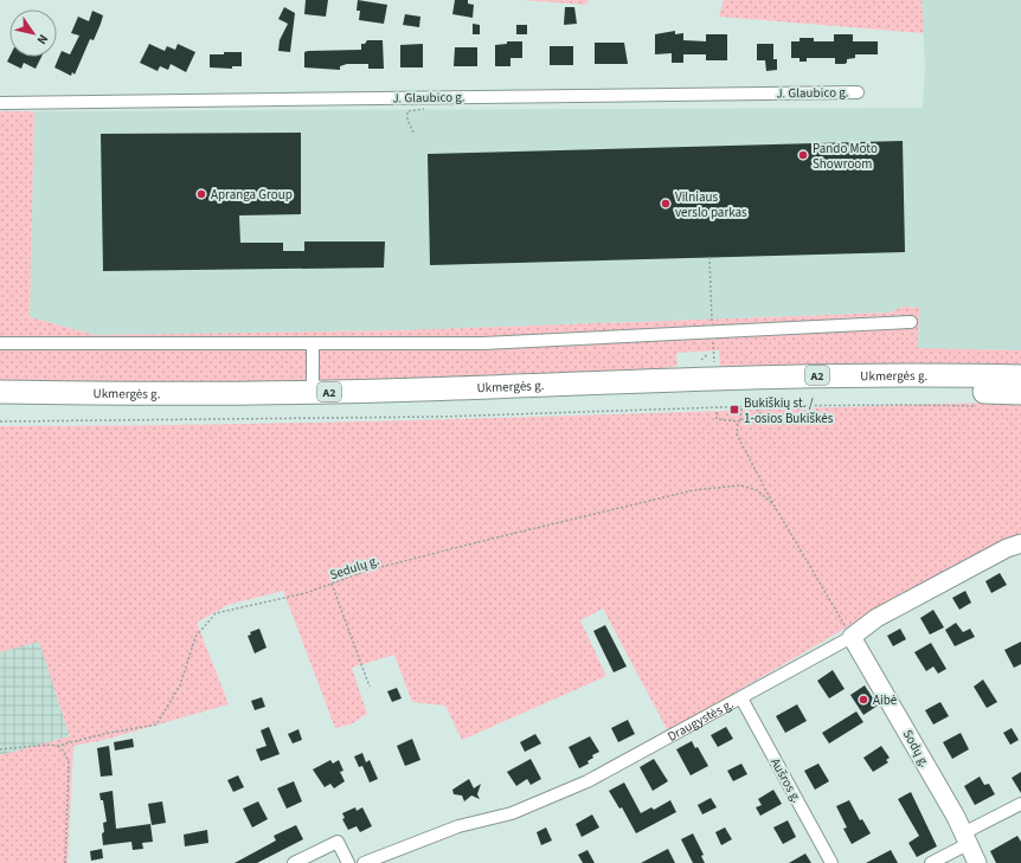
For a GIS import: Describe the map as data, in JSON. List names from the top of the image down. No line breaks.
{"streets":{"highway":["A2","Ukmergės g."],"street":["J. Glaubico g.","Draugystės g.","Sodų g.","Aušros g."],"path":["Sedulų g."]},"crossings":[["Draugystės g.","Sodų g."],["Draugystės g.","Aušros g."]],"places":{"other":["Pando Moto Showroom","Apranga Group","Vilniaus verslo parkas","Aibė"],"transit":["Bukiškių st. / 1-osios Bukiškės"]},"north":"bottom right"}
